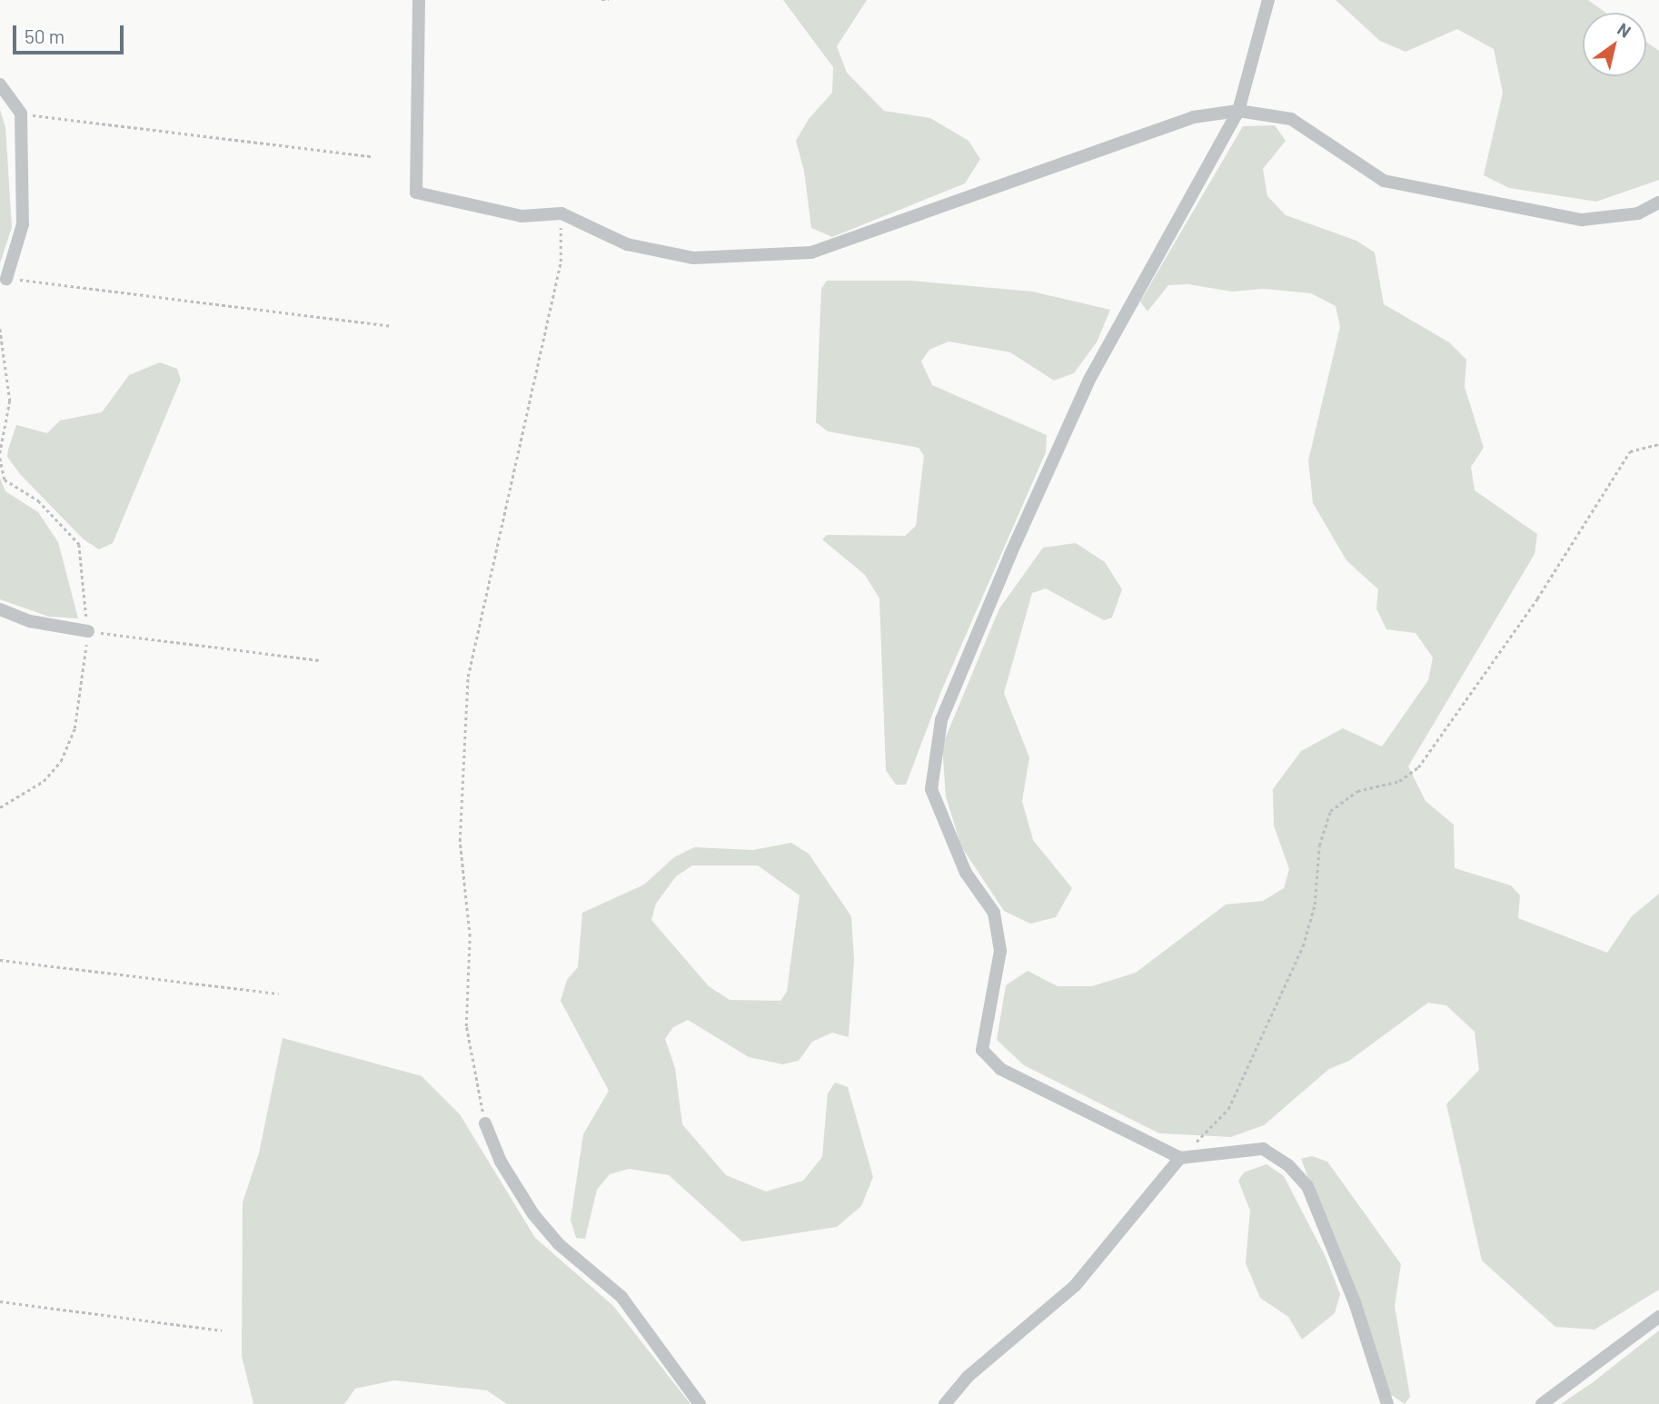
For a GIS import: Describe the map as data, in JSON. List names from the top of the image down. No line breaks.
{"scale_bar":"50 m","north":"top right"}
